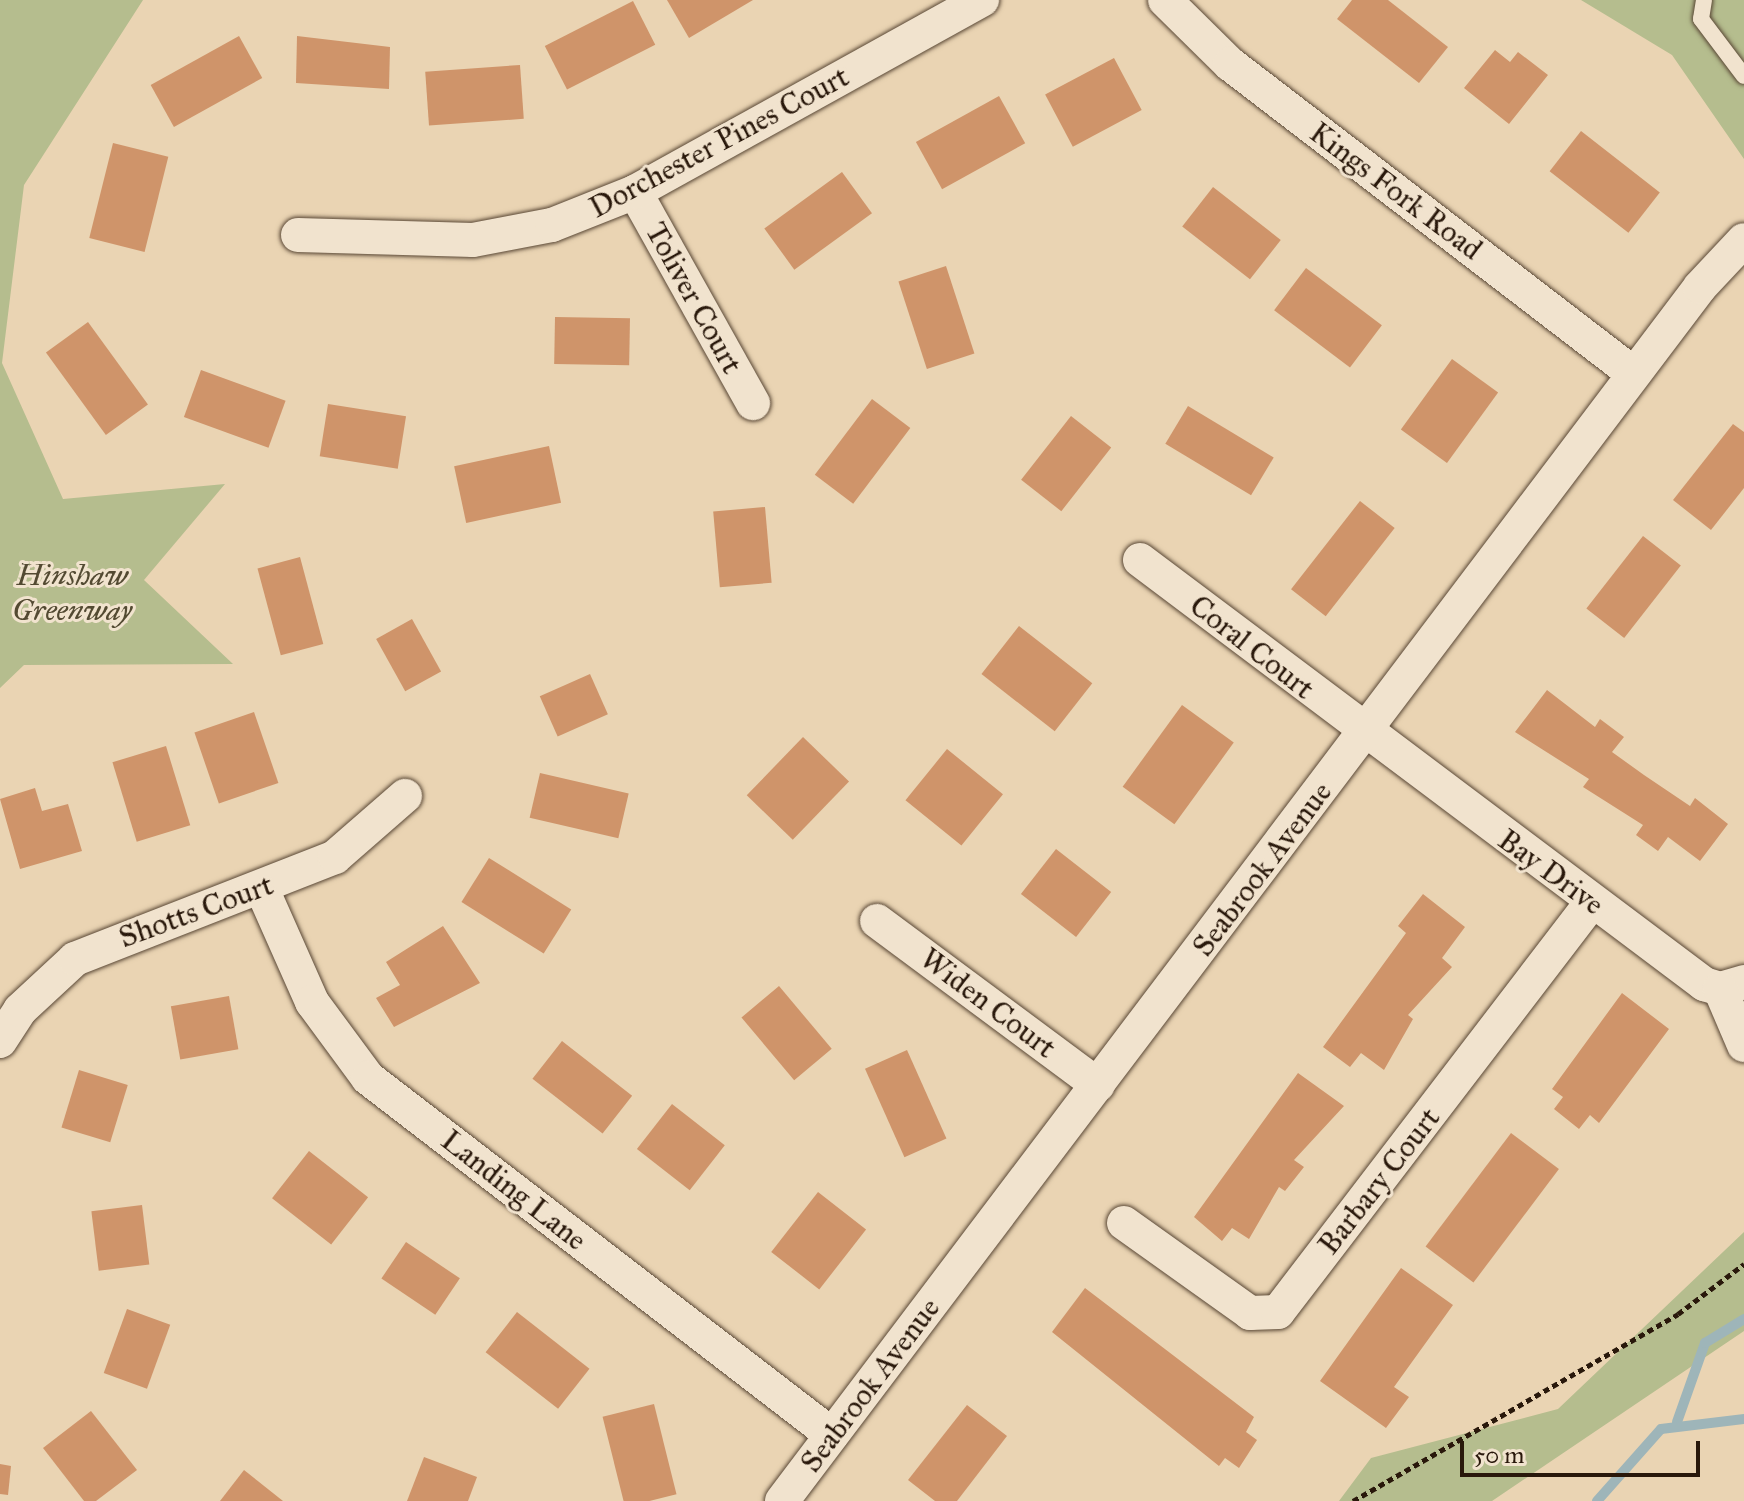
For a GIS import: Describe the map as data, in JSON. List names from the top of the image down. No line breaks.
{"streets":{"street":["Dorchester Pines Court","Kings Fork Road","Toliver Court","Coral Court","Seabrook Avenue","Bay Drive","Shotts Court","Widen Court","Barbary Court","Landing Lane"]},"crossings":[["Dorchester Pines Court","Toliver Court"],["Kings Fork Road","Seabrook Avenue"],["Coral Court","Seabrook Avenue"],["Coral Court","Bay Drive"],["Seabrook Avenue","Bay Drive"],["Seabrook Avenue","Widen Court"],["Seabrook Avenue","Landing Lane"],["Bay Drive","Barbary Court"],["Shotts Court","Landing Lane"]],"parks":["Hinshaw Greenway"],"scale_bar":"50 m"}
